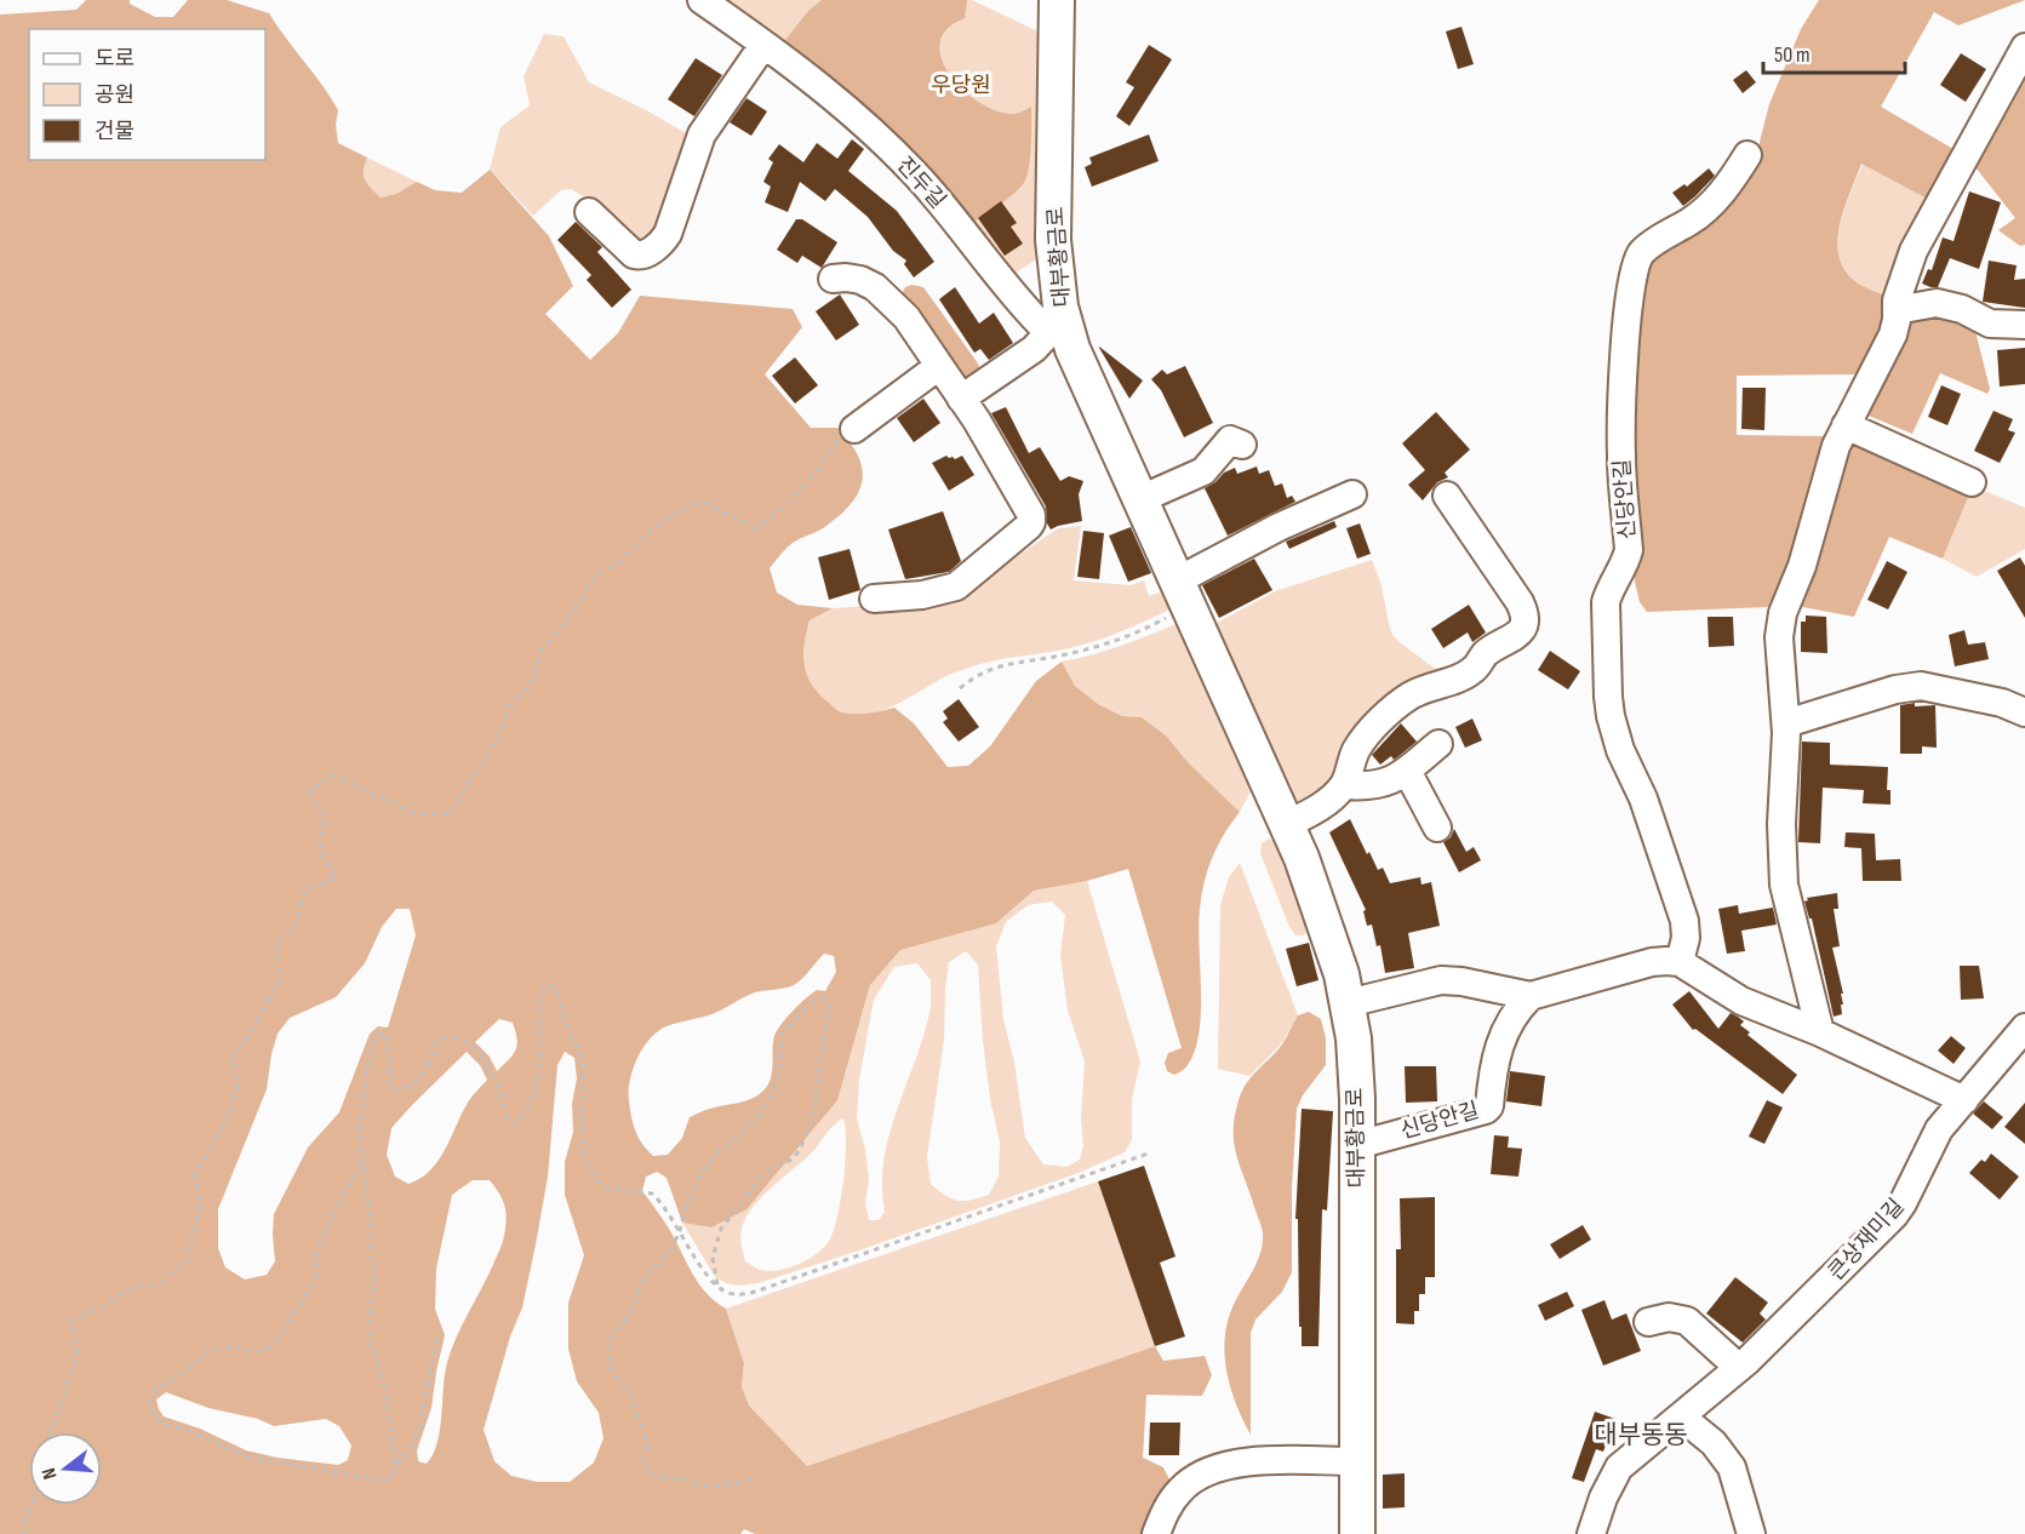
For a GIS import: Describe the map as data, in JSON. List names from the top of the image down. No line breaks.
{"streets":{"main road":["대부황금로"],"street":["진두길","신당안길","큰상재미길"]},"crossings":[["진두길","대부황금로"],["대부황금로","신당안길"]],"districts":["대부동동"],"parks":["우당원"],"legend":["도로","공원","건물"],"scale_bar":"50 m","north":"left"}
